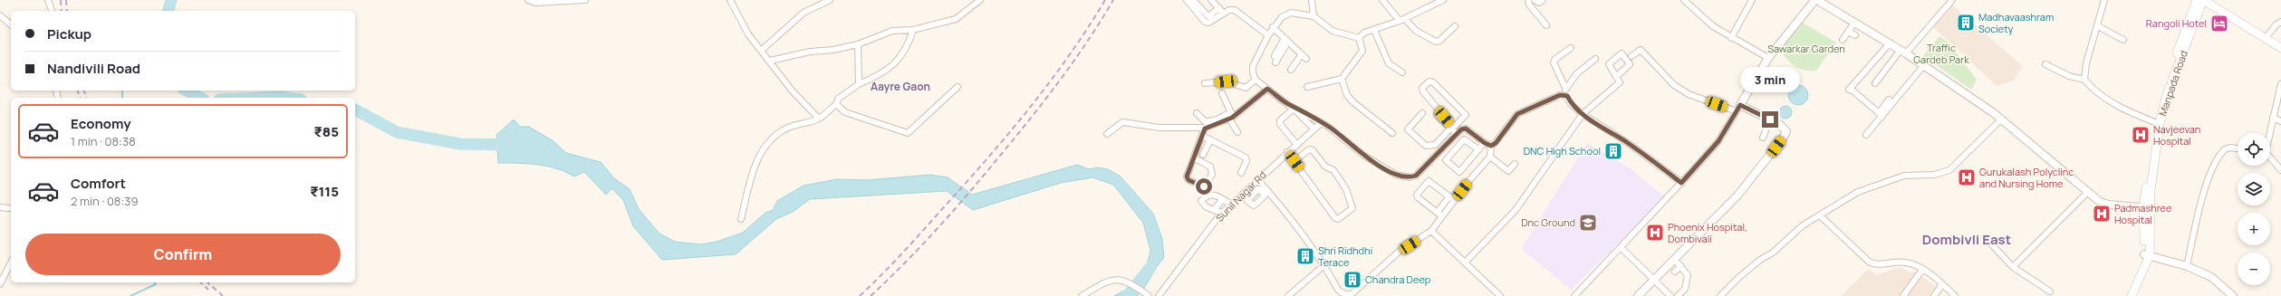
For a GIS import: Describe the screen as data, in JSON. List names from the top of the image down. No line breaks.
{"streets":{"main road":["Manpada Road"],"street":["Sunil Nagar Rd"]},"districts":["Aayre Gaon","Dombivli East"],"parks":["Traffic Gardeb Park","Sawarkar Garden"],"places":{"building":["Madhavaashram Society","DNC High School","Shri Ridhdhi Terace","Chandra Deep"],"hotel":["Rangoli Hotel"],"hospital":["Navjeevan Hospital","Gurukalash Polyclinc and Nursing Home","Padmashree Hospital","Phoenix Hospital, Dombivali"],"school or university":["Dnc Ground"]},"page":{"banner":["Pickup","Nandivili Road"],"bubble":"3 min","list":[{"name":"Economy","note":"1 min · 08:38","value":"₹85"},{"name":"Comfort","note":"2 min · 08:39","value":"₹115"}],"map_buttons":["+","−"],"buttons":"Confirm"}}
